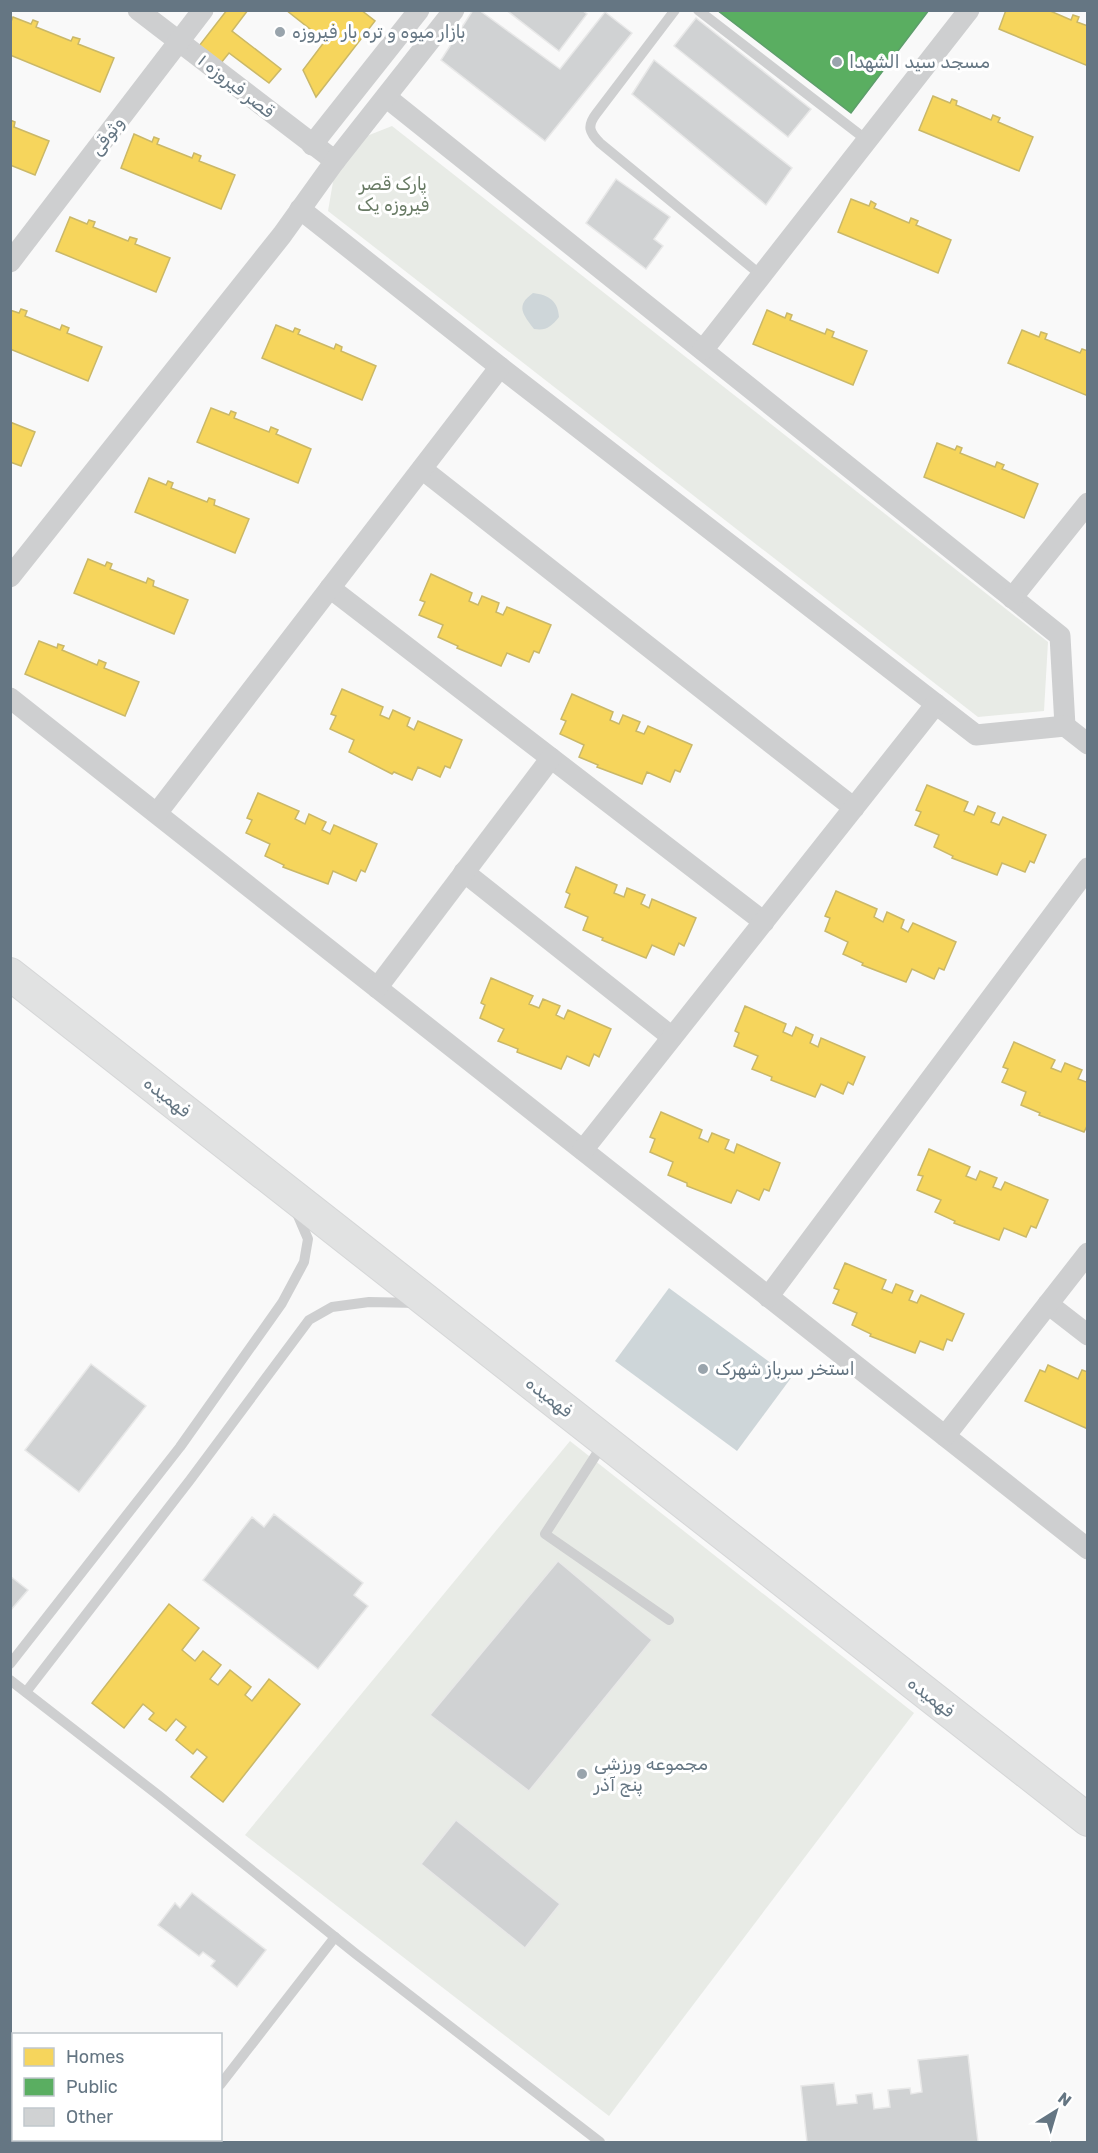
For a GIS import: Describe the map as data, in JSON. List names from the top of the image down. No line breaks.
{"streets":{"main road":["فهمیده"],"street":["قصر فیروزه ۱","وثوقی"]},"crossings":[["قصر فیروزه ۱","وثوقی"]],"parks":["پارک قصر فیروزه یک"],"places":["بازار میوه و تره بار فیروزه","مسجد سید الشهدا","استخر سرباز شهرک","مجموعه ورزشی پنج آذر"],"legend":["Homes","Public","Other"],"north":"top right"}
